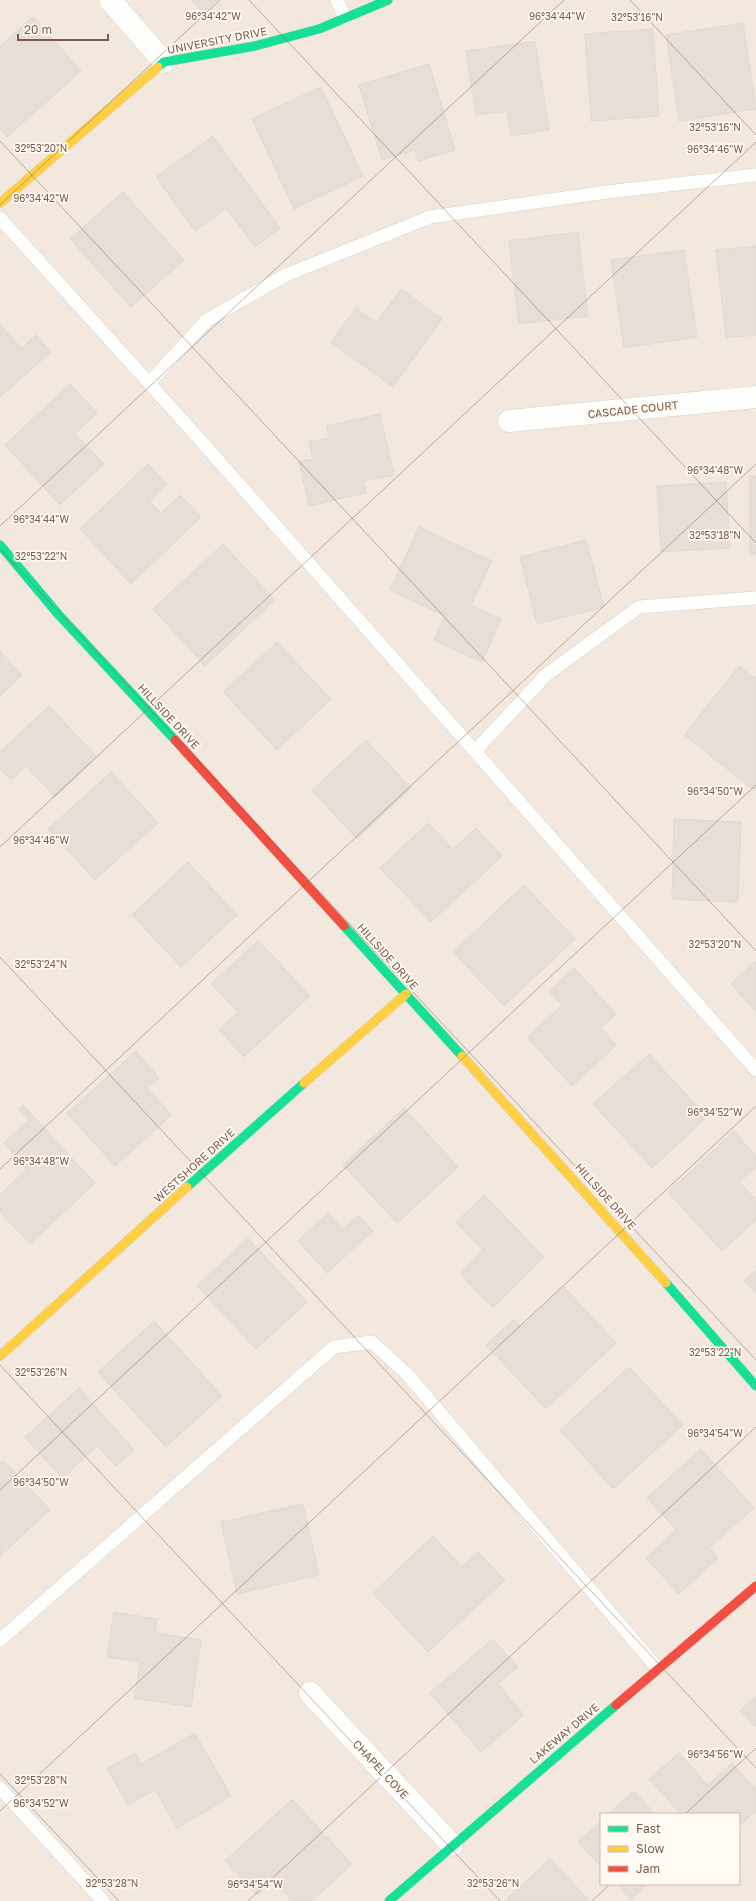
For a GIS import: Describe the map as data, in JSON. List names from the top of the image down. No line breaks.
{"streets":{"street":["UNIVERSITY DRIVE","CASCADE COURT","HILLSIDE DRIVE","WESTSHORE DRIVE","LAKEWAY DRIVE","CHAPEL COVE"]},"crossings":[["HILLSIDE DRIVE","WESTSHORE DRIVE"],["LAKEWAY DRIVE","CHAPEL COVE"]],"legend":["Fast","Slow","Jam"],"scale_bar":"20 m","coordinates":["96°34'42\"W","96°34'44\"W","32°53'16\"N","32°53'20\"N","96°34'46\"W","96°34'48\"W","32°53'18\"N","32°53'22\"N","96°34'50\"W","32°53'24\"N","96°34'52\"W","32°53'26\"N","96°34'54\"W","96°34'56\"W","32°53'28\"N"]}
